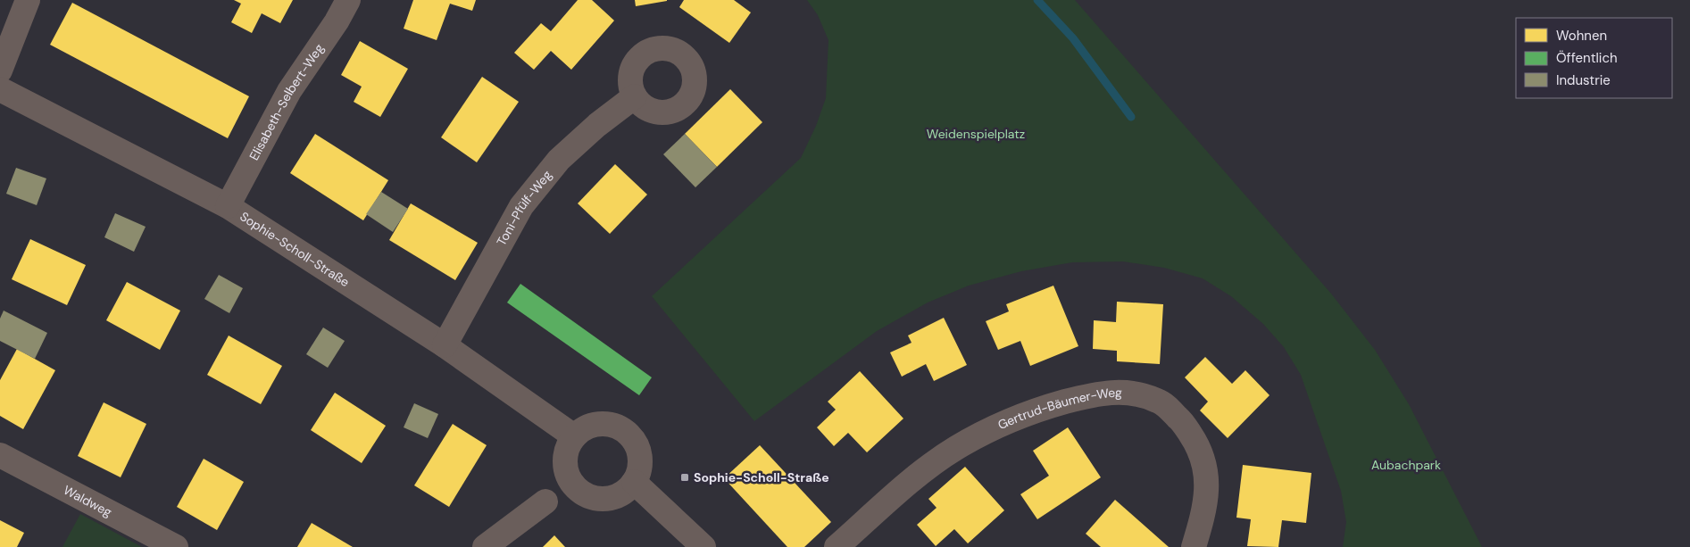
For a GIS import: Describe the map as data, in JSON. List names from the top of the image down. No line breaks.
{"streets":{"street":["Elisabeth-Selbert-Weg","Toni-Pfülf-Weg","Sophie-Scholl-Straße","Gertrud-Bäumer-Weg","Waldweg"]},"crossings":[["Elisabeth-Selbert-Weg","Sophie-Scholl-Straße"],["Toni-Pfülf-Weg","Sophie-Scholl-Straße"]],"parks":["Weidenspielplatz","Aubachpark"],"places":{"transit":["Sophie-Scholl-Straße"]},"legend":["Wohnen","Öffentlich","Industrie"]}
